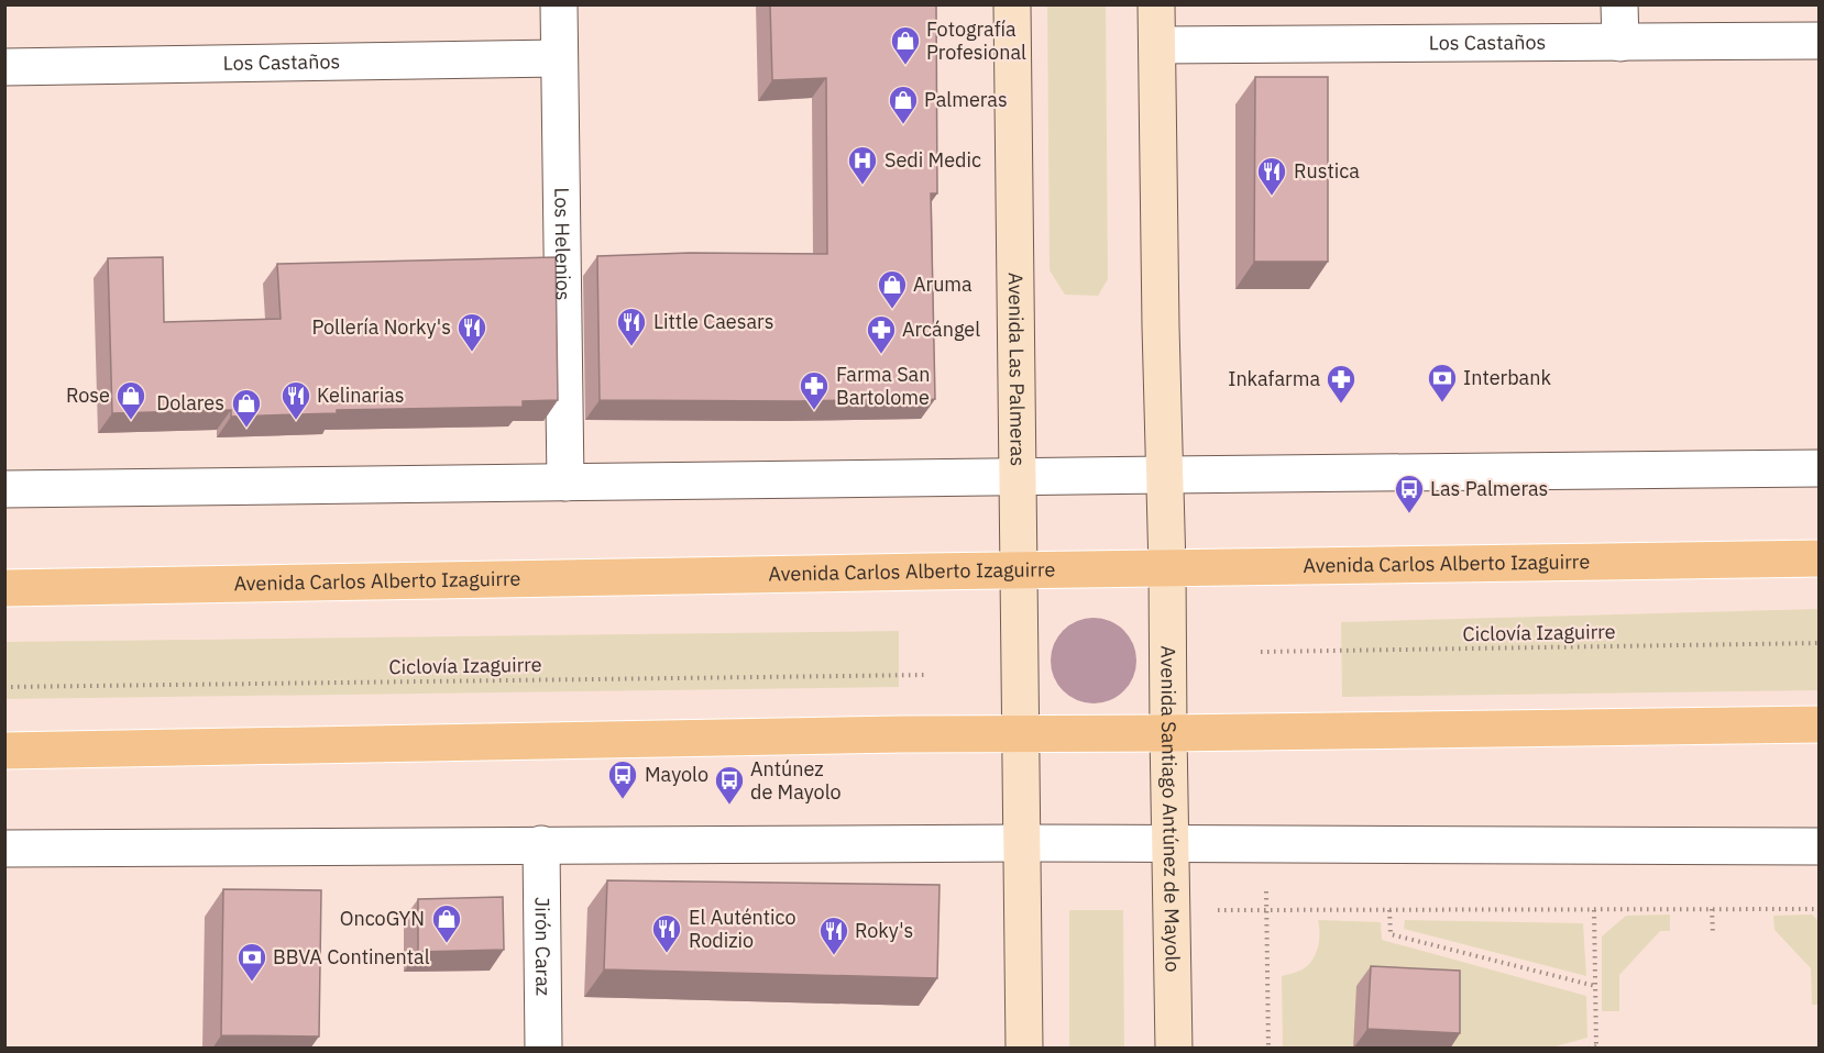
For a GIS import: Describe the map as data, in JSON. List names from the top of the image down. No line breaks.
{"streets":{"main road":["Avenida Las Palmeras","Avenida Carlos Alberto Izaguirre","Avenida Santiago Antúnez de Mayolo"],"street":["Los Castaños","Los Helenios","Jirón Caraz"],"path":["Ciclovía Izaguirre"]},"crossings":[["Los Castaños","Los Helenios"],["Avenida Las Palmeras","Avenida Carlos Alberto Izaguirre"],["Avenida Carlos Alberto Izaguirre","Avenida Santiago Antúnez de Mayolo"]],"places":{"shop":["Fotografía Profesional","Palmeras","Aruma","Rose","Dolares","OncoGYN"],"hospital":["Sedi Medic"],"restaurant":["Rustica","Little Caesars","Pollería Norky's","Kelinarias","El Auténtico Rodizio","Roky's"],"pharmacy":["Arcángel","Inkafarma","Farma San Bartolome"],"bank":["Interbank","BBVA Continental"],"bus stop":["Las Palmeras","Mayolo","Antúnez de Mayolo"]}}
